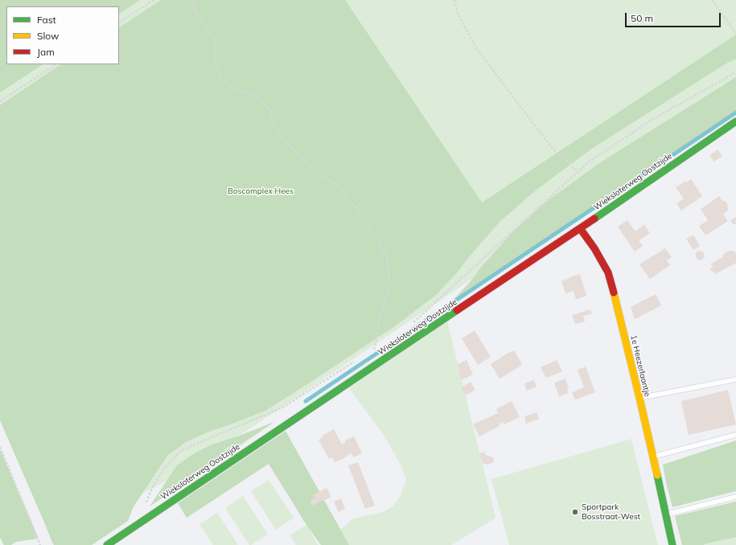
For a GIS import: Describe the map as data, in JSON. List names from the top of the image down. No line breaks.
{"streets":{"street":["Wieksloterweg Oostzijde","1e Heezerlaantje"]},"crossings":[["Wieksloterweg Oostzijde","1e Heezerlaantje"]],"parks":["Boscomplex Hees"],"places":["Sportpark Bosstraat-West"],"legend":["Fast","Slow","Jam"],"scale_bar":"50 m"}
